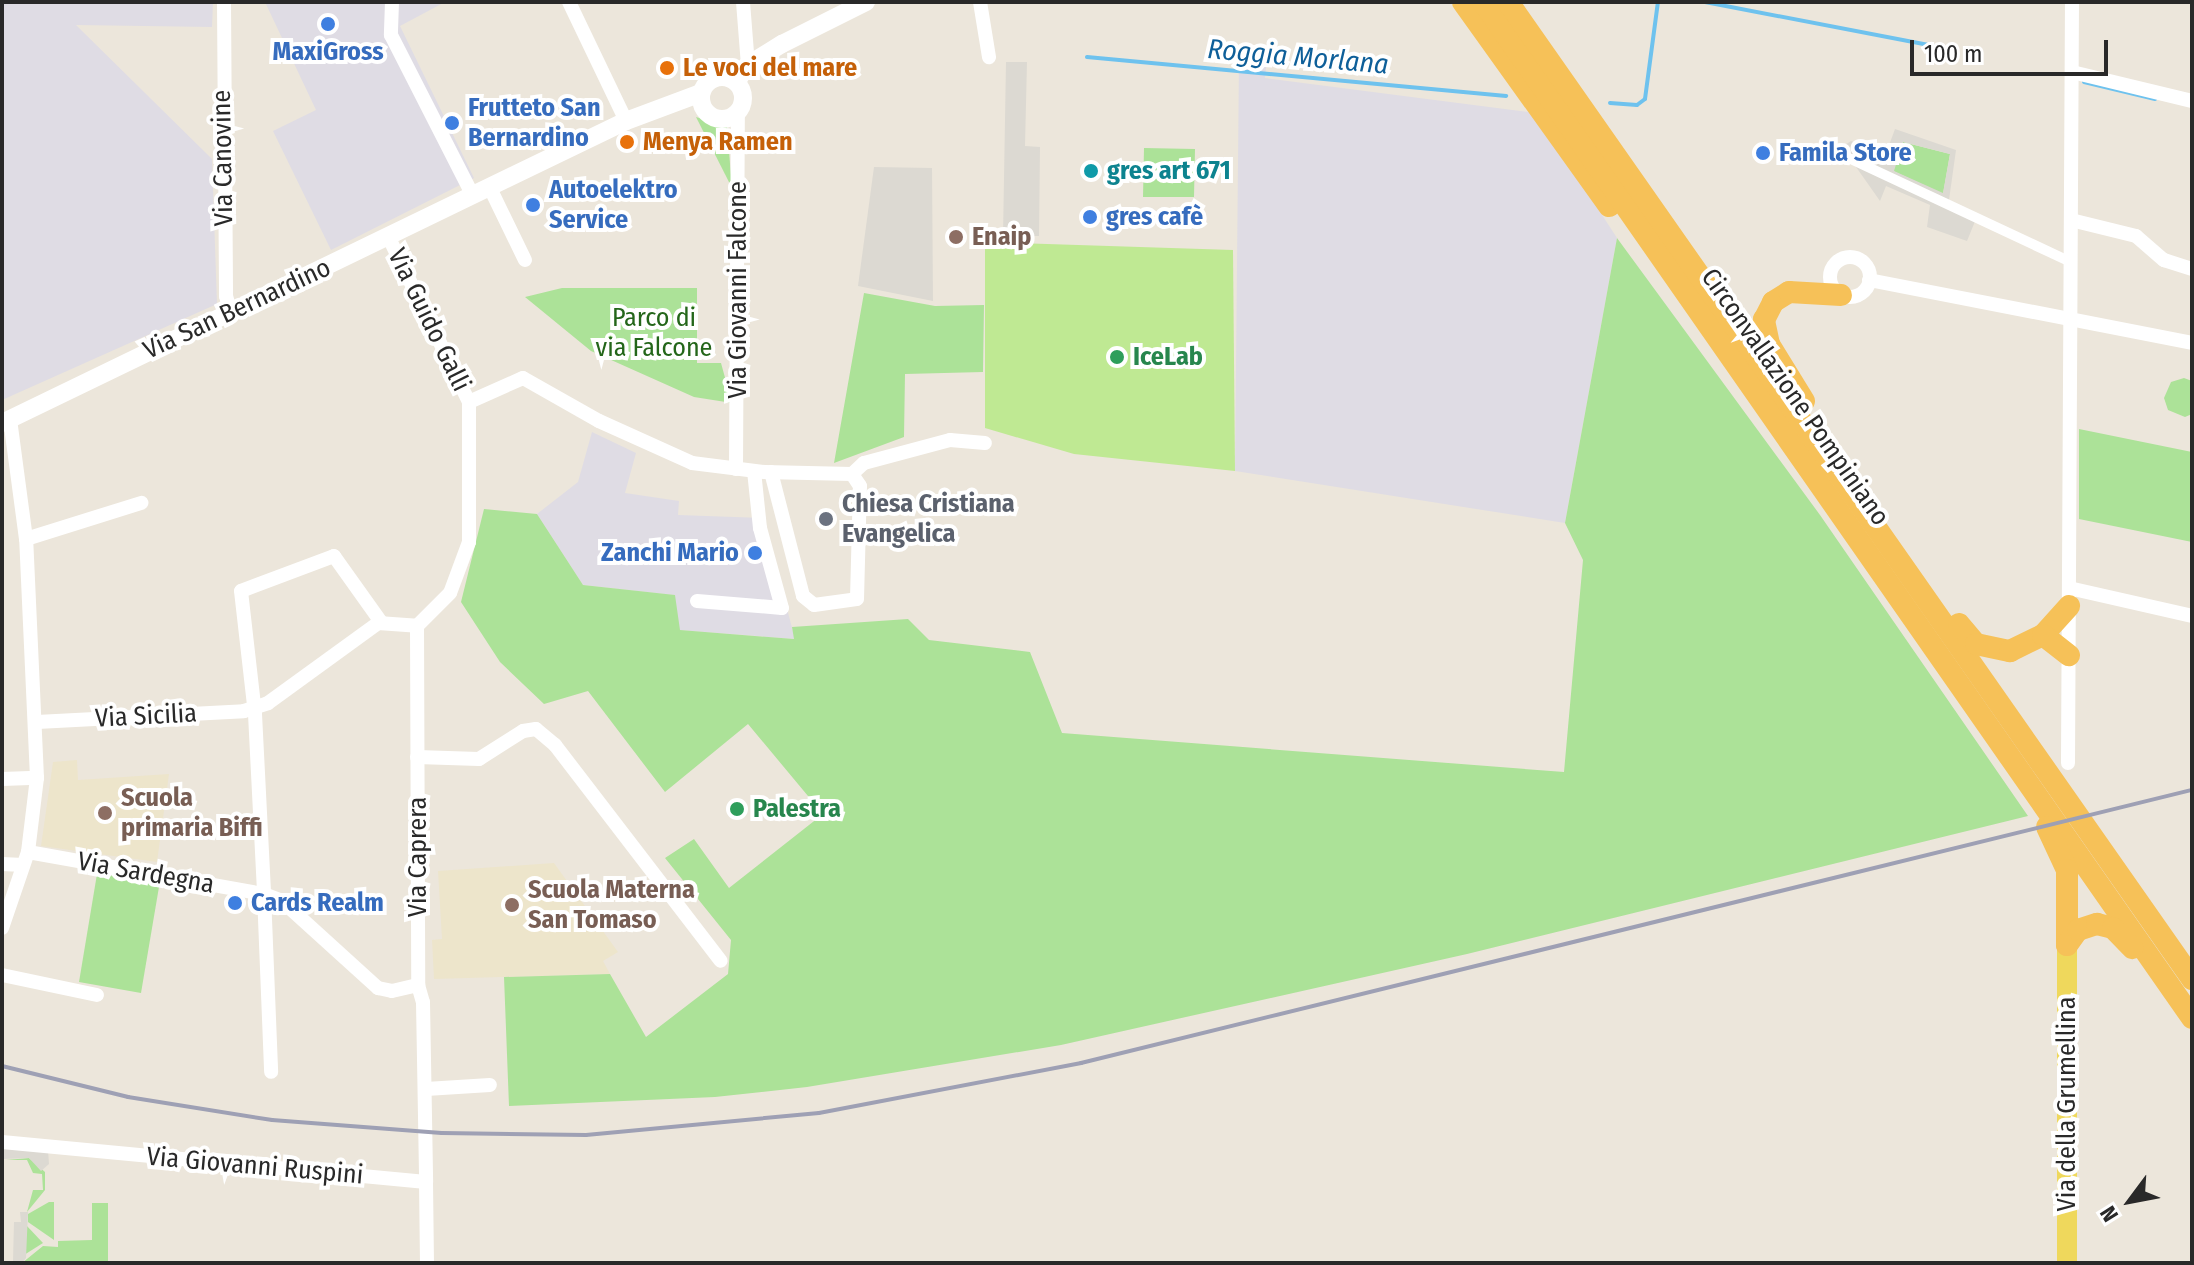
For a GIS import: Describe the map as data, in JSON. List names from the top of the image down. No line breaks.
{"streets":{"highway":["Circonvallazione Pompiniano"],"main road":["Via San Bernardino","Via della Grumellina"],"street":["Via Canovine","Via Giovanni Falcone","Via Guido Galli","Via Sicilia","Via Caprera","Via Sardegna","Via Giovanni Ruspini"]},"crossings":[["Via Canovine","Via San Bernardino"],["Via Giovanni Falcone","Via San Bernardino"],["Via San Bernardino","Via Guido Galli"],["Via Guido Galli","Via Caprera"],["Via Caprera","Via Sardegna"],["Via Caprera","Via Giovanni Ruspini"]],"water":["Roggia Morlana"],"parks":["Parco di via Falcone"],"places":["MaxiGross","Le voci del mare","Frutteto San Bernardino","Menya Ramen","Famila Store","gres art 671","Autoelektro Service","gres cafè","Enaip","IceLab","Chiesa Cristiana Evangelica","Zanchi Mario","Palestra","Scuola primaria Biffi","Cards Realm","Scuola Materna San Tomaso"],"scale_bar":"100 m","north":"bottom left"}
